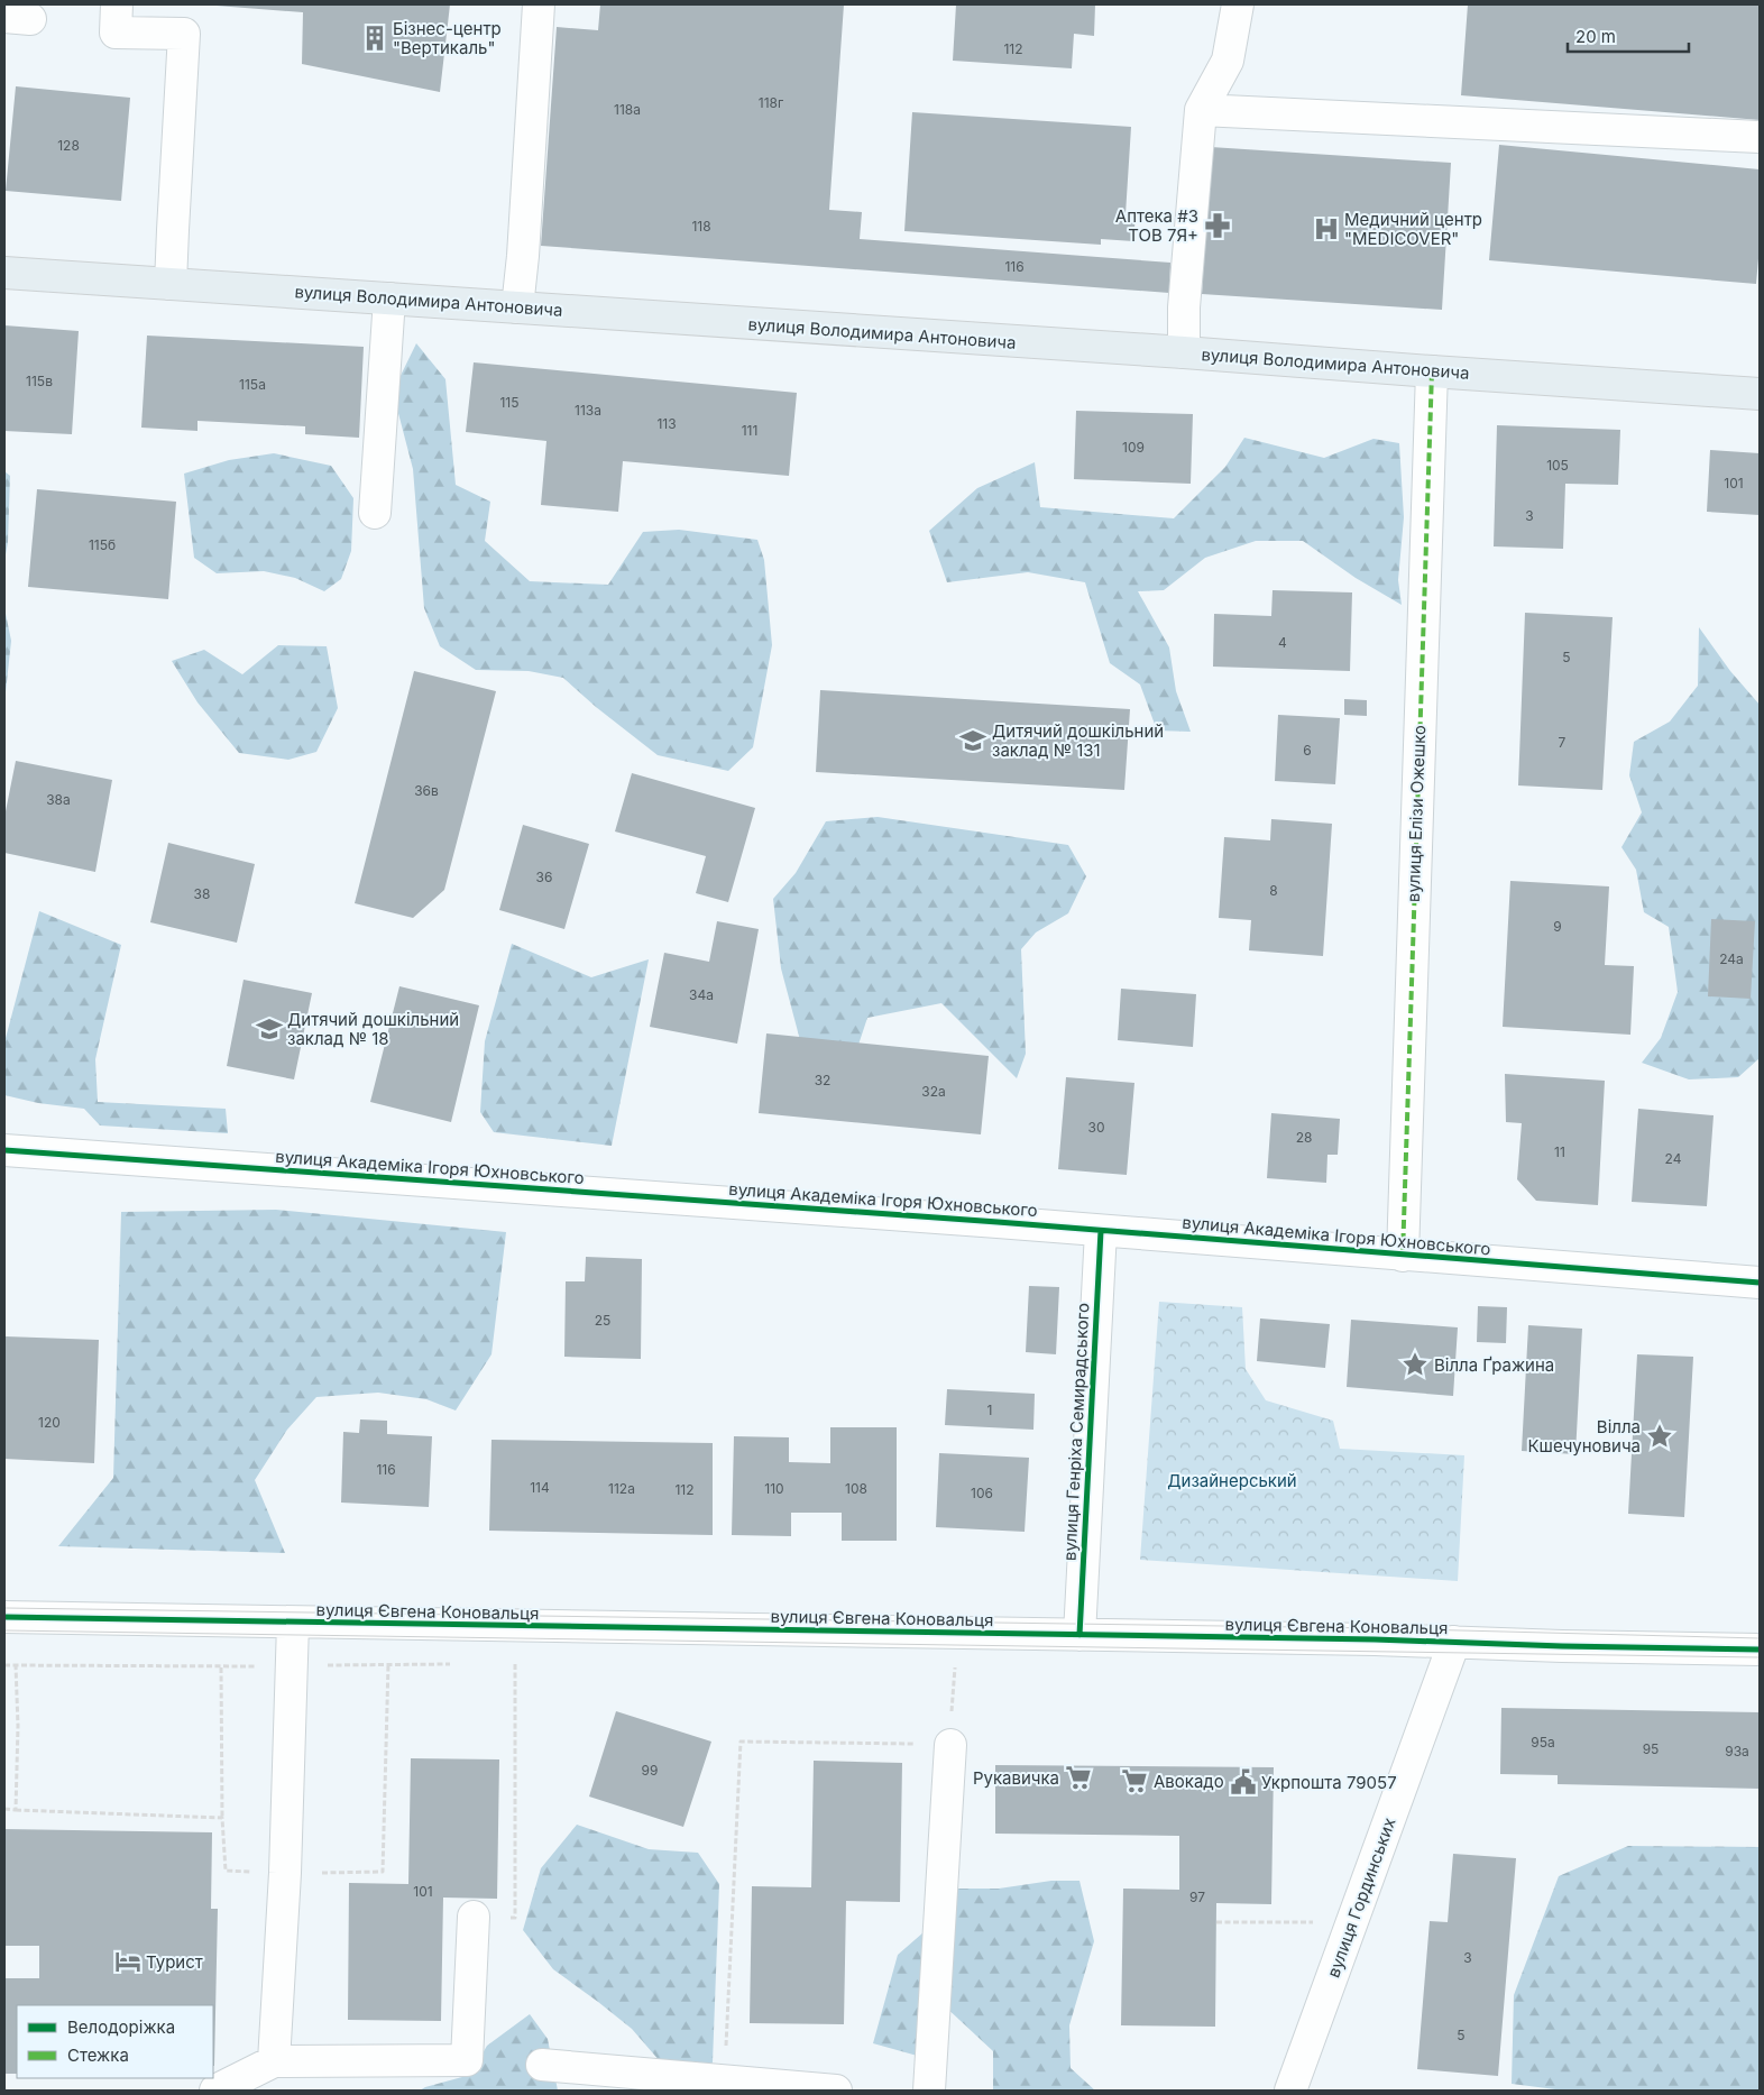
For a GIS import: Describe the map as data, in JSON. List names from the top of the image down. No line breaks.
{"streets":{"main road":["вулиця Володимира Антоновича"],"street":["вулиця Елізи Ожешко","вулиця Академіка Ігоря Юхновського","вулиця Генріха Семирадського","вулиця Євгена Коновальця","вулиця Гординських"]},"crossings":[["вулиця Володимира Антоновича","вулиця Елізи Ожешко"],["вулиця Елізи Ожешко","вулиця Академіка Ігоря Юхновського"],["вулиця Академіка Ігоря Юхновського","вулиця Генріха Семирадського"],["вулиця Генріха Семирадського","вулиця Євгена Коновальця"],["вулиця Євгена Коновальця","вулиця Гординських"]],"parks":["Дизайнерський"],"places":{"building":["Бізнес-центр \"Вертикаль\""],"pharmacy":["Аптека #3 ТОВ 7Я+"],"hospital":["Медичний центр \"MEDICOVER\""],"school or university":["Дитячий дошкільний заклад № 131","Дитячий дошкільний заклад № 18"],"place":["Вілла Ґражина","Вілла Кшечуновича"],"supermarket":["Рукавичка","Авокадо"],"public building":["Укрпошта 79057"],"hotel":["Турист"]},"house_numbers":["112","118г","118а","128","118","116","115в","115а","115","113а","113","111","109","105","101","3","115б","4","5","7","6","36в","38а","36","8","38","9","24а","34а","32","32а","30","28","11","24","25","1","120","116","114","112а","110","108","112","106","95а","95","93а","99","101","97","3","5"],"legend":["Велодоріжка","Стежка"],"scale_bar":"20 m"}
